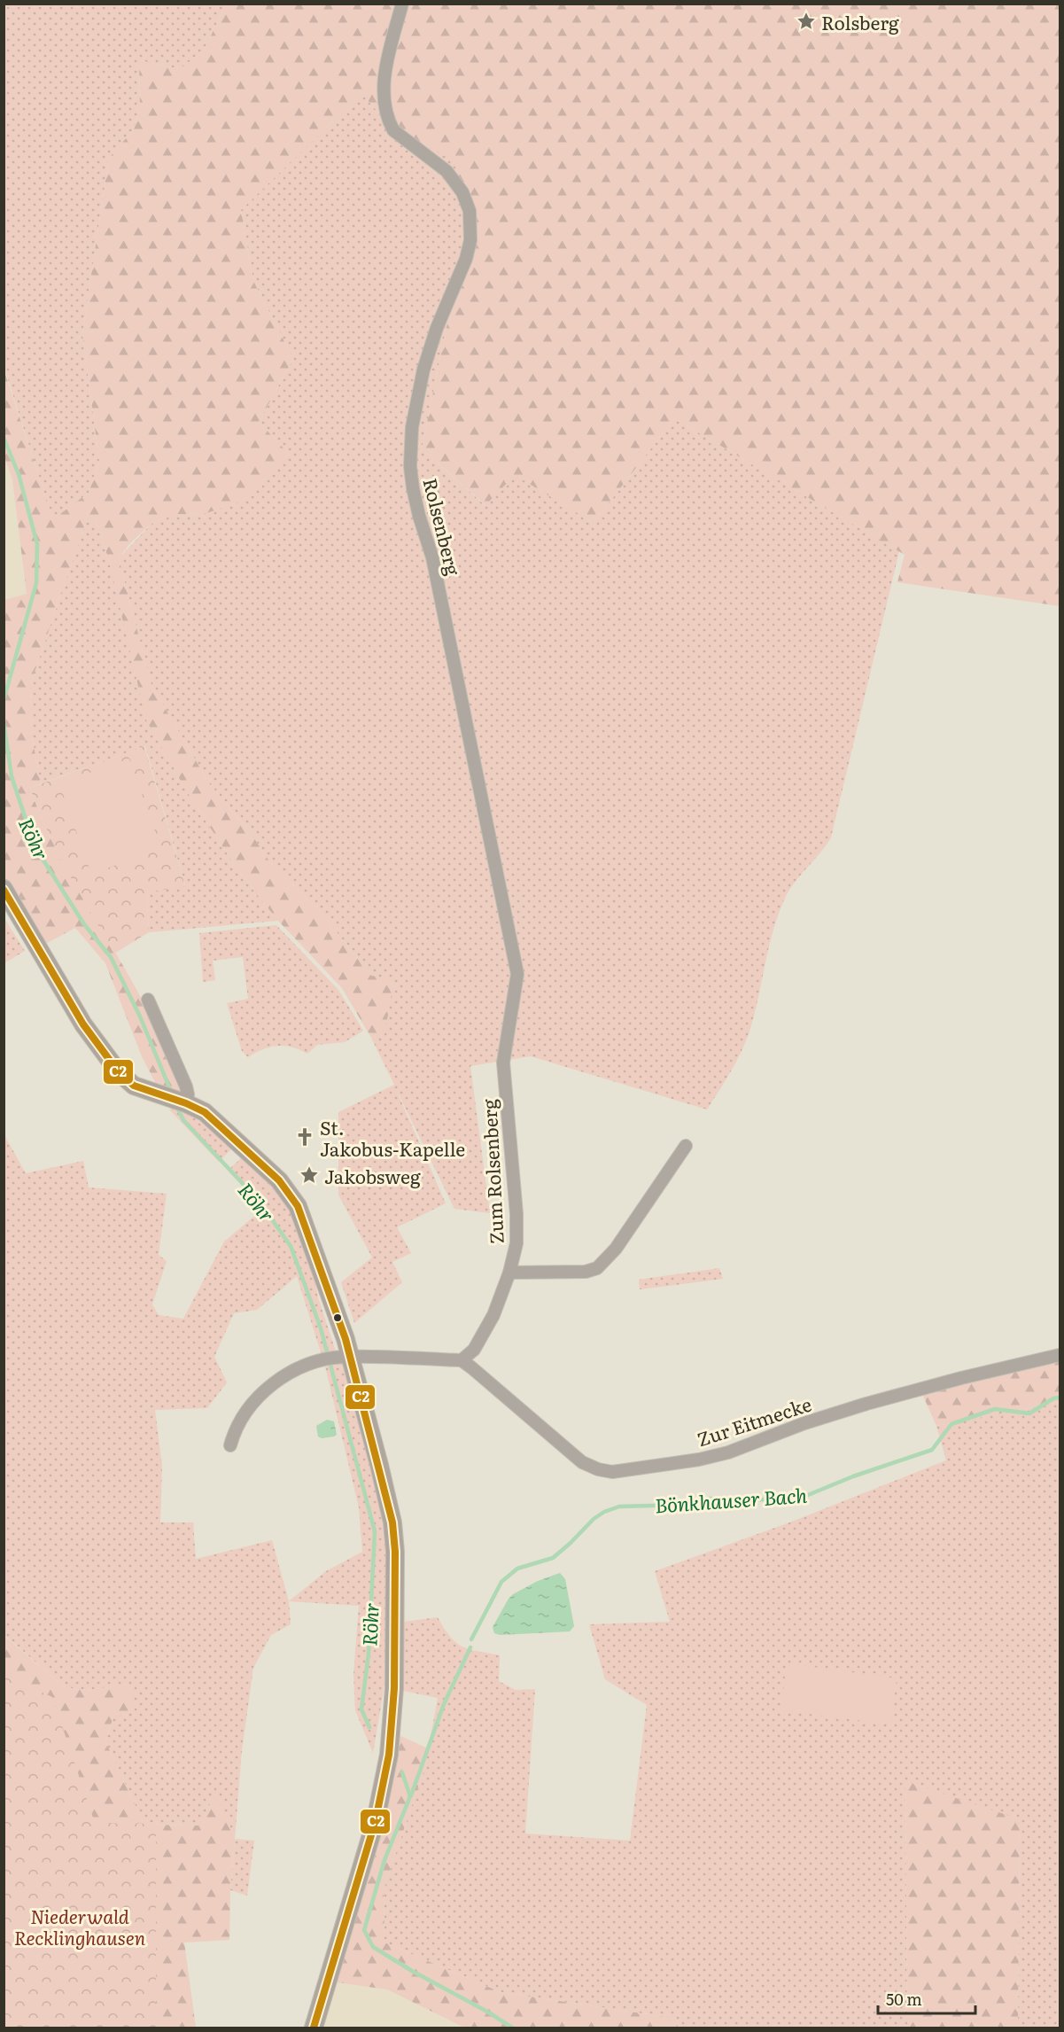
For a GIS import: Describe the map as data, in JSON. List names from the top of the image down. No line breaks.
{"streets":{"street":["Rolsenberg","Zum Rolsenberg","Zur Eitmecke"]},"crossings":[["Rolsenberg","Zum Rolsenberg"],["Zum Rolsenberg","Zur Eitmecke"]],"water":["Röhr","Bönkhauser Bach"],"parks":["Niederwald Recklinghausen"],"places":{"place":["Rolsberg","Jakobsweg"],"church":["St. Jakobus-Kapelle"]},"lines":["transit line C2"],"scale_bar":"50 m"}
